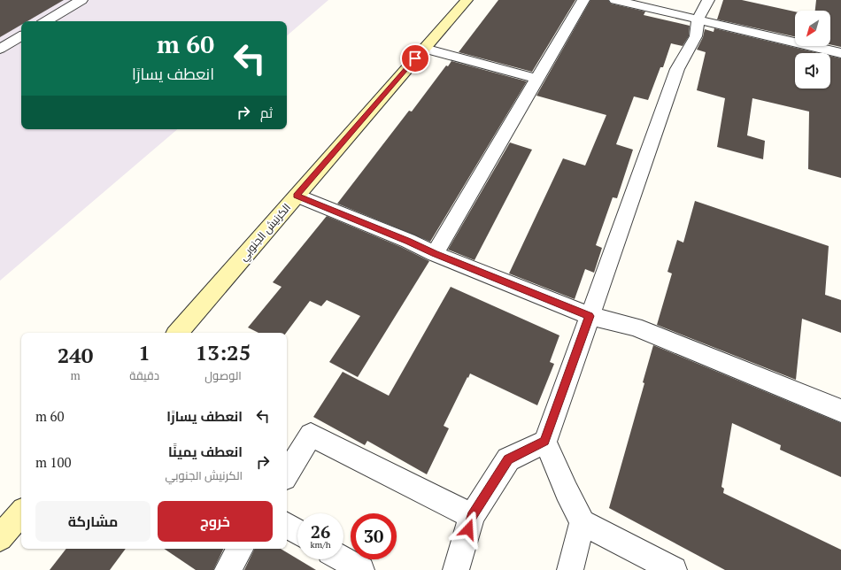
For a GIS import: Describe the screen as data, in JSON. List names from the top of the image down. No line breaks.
{"streets":{"main road":["الكرنيش الجنوبي"]},"north":"bottom left","page":{"turn":["60 m","انعطف يسارًا"],"then":"ثم","eta":["13:25","الوصول","1","دقيقة","240","m"],"list":[{"name":"انعطف يسارًا","value":"60 m"},{"name":"انعطف يمينًا","note":"الكرنيش الجنوبي","value":"100 m"}],"buttons":["خروج","مشاركة"],"speed":"26 km/h","limit":"30"}}
